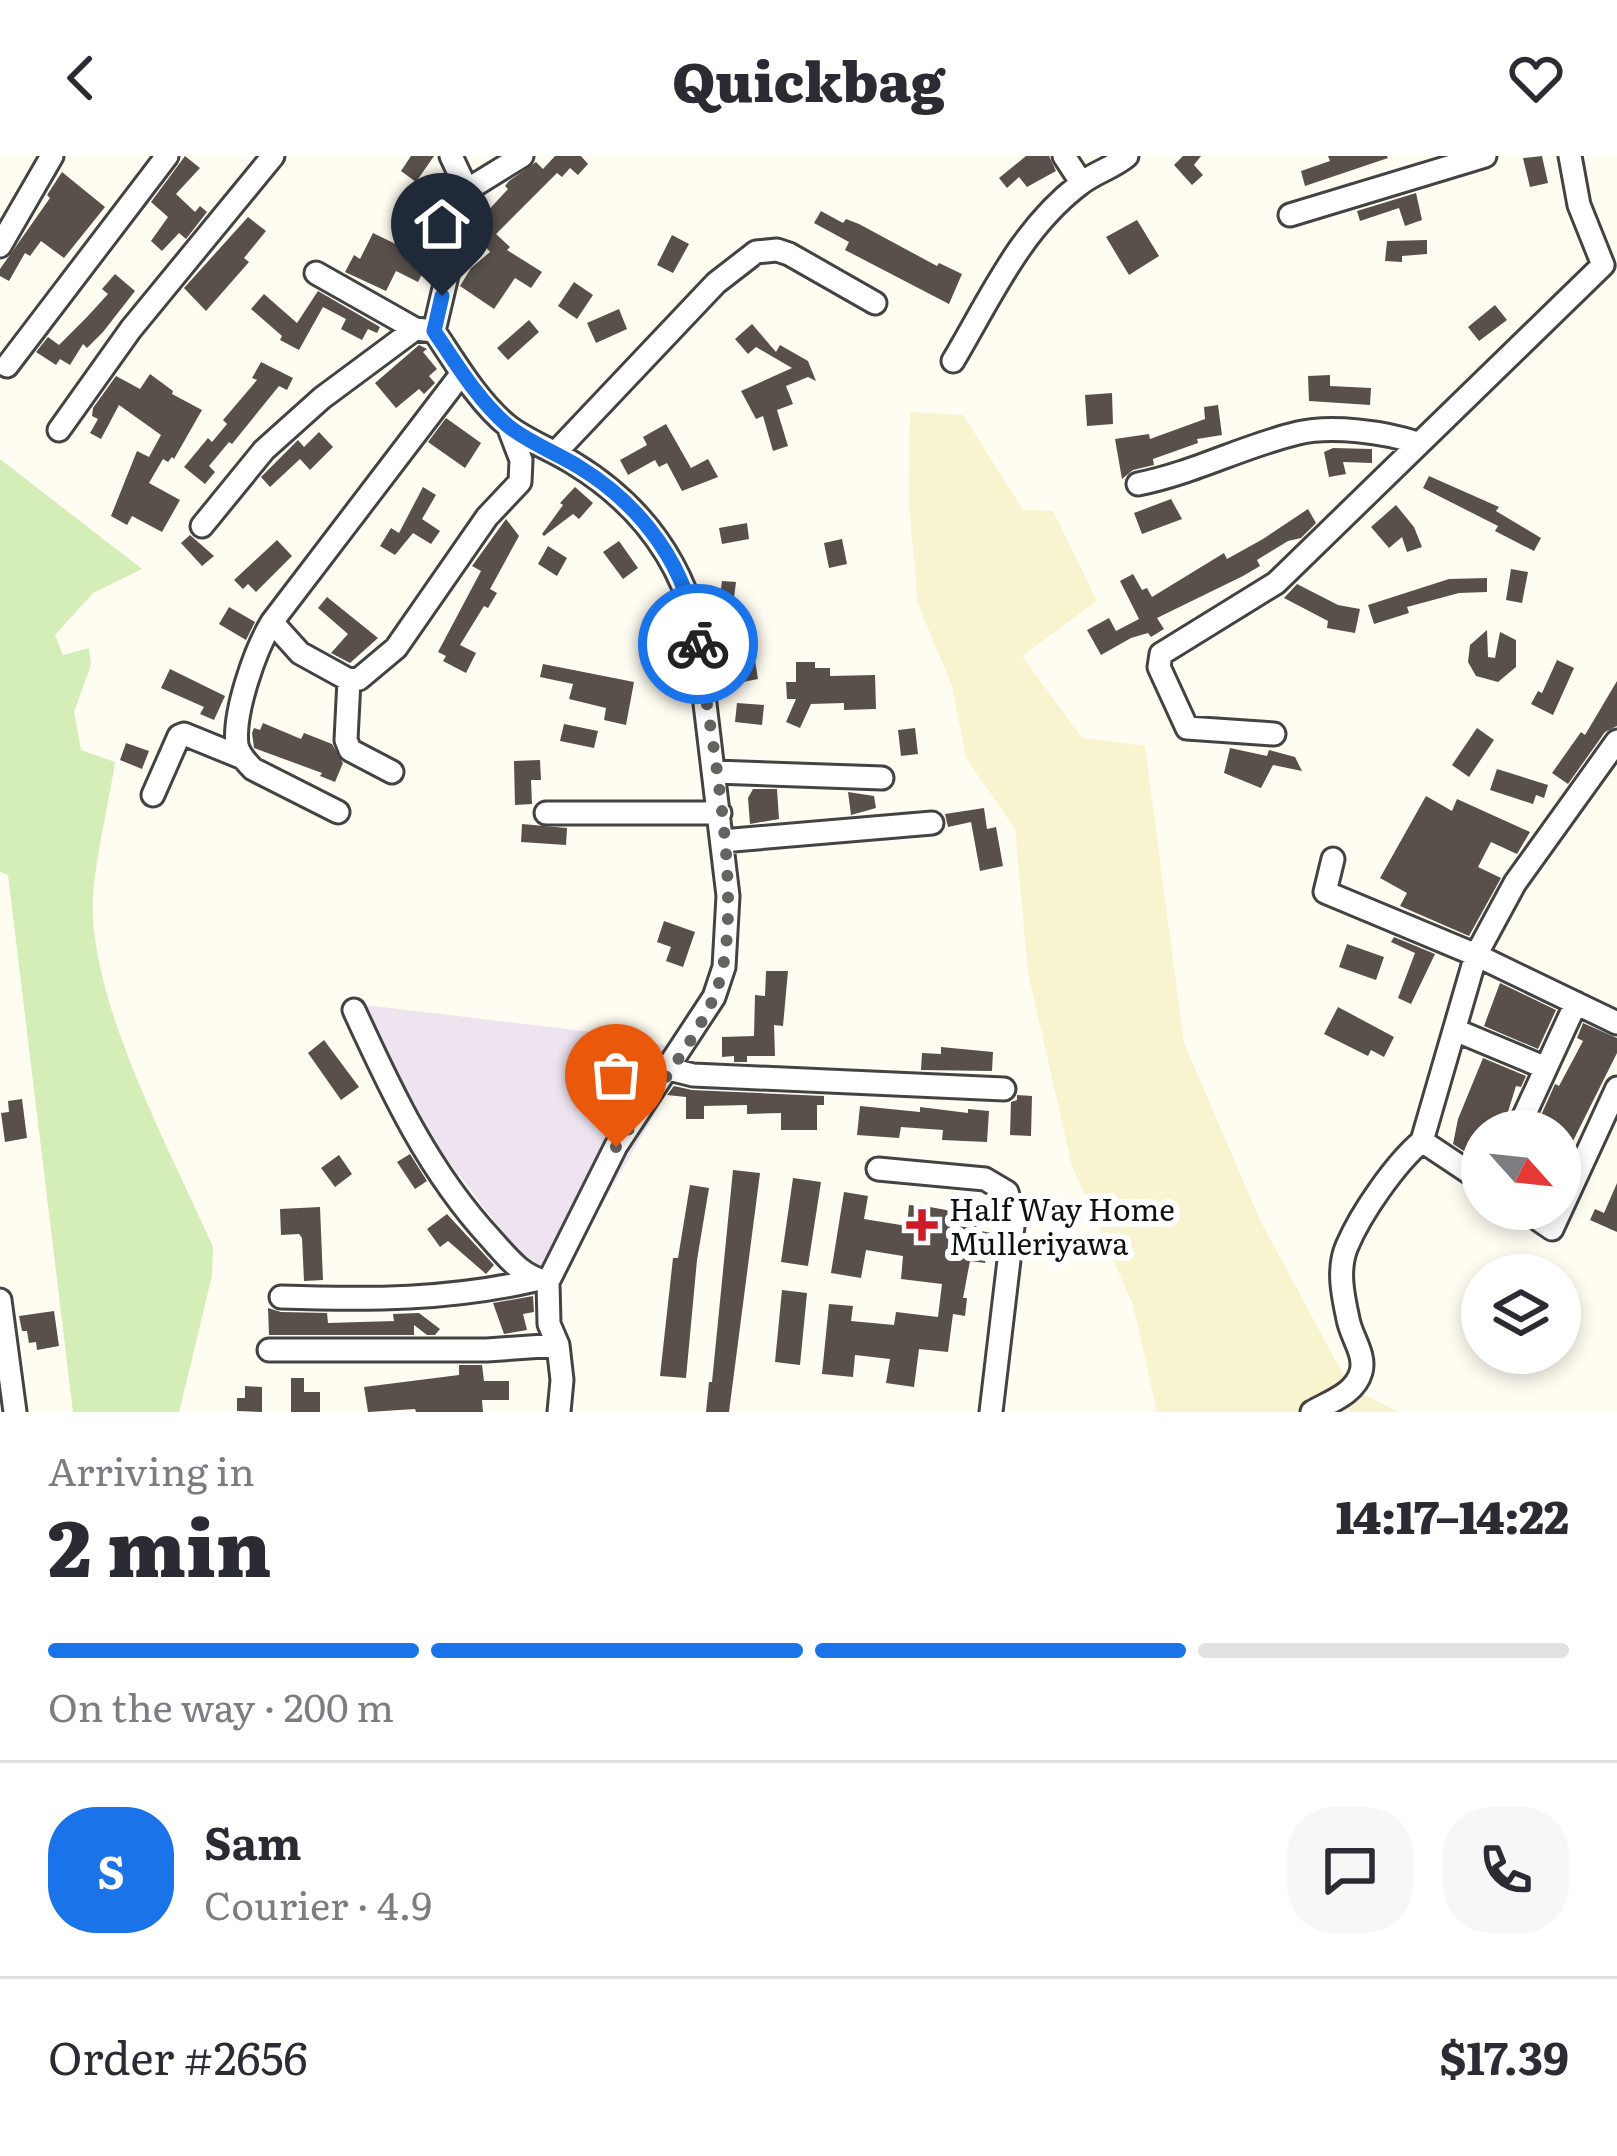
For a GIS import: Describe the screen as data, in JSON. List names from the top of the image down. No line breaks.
{"places":{"health":["Half Way Home Mulleriyawa"]},"north":"bottom right","page":{"header":"Quickbag","heading":["2 min","Arriving in","14:17–14:22"],"panel":["Sam","Courier · 4.9","Order #2656","$17.39"],"bar":"On the way · 200 m","round":"S"}}
